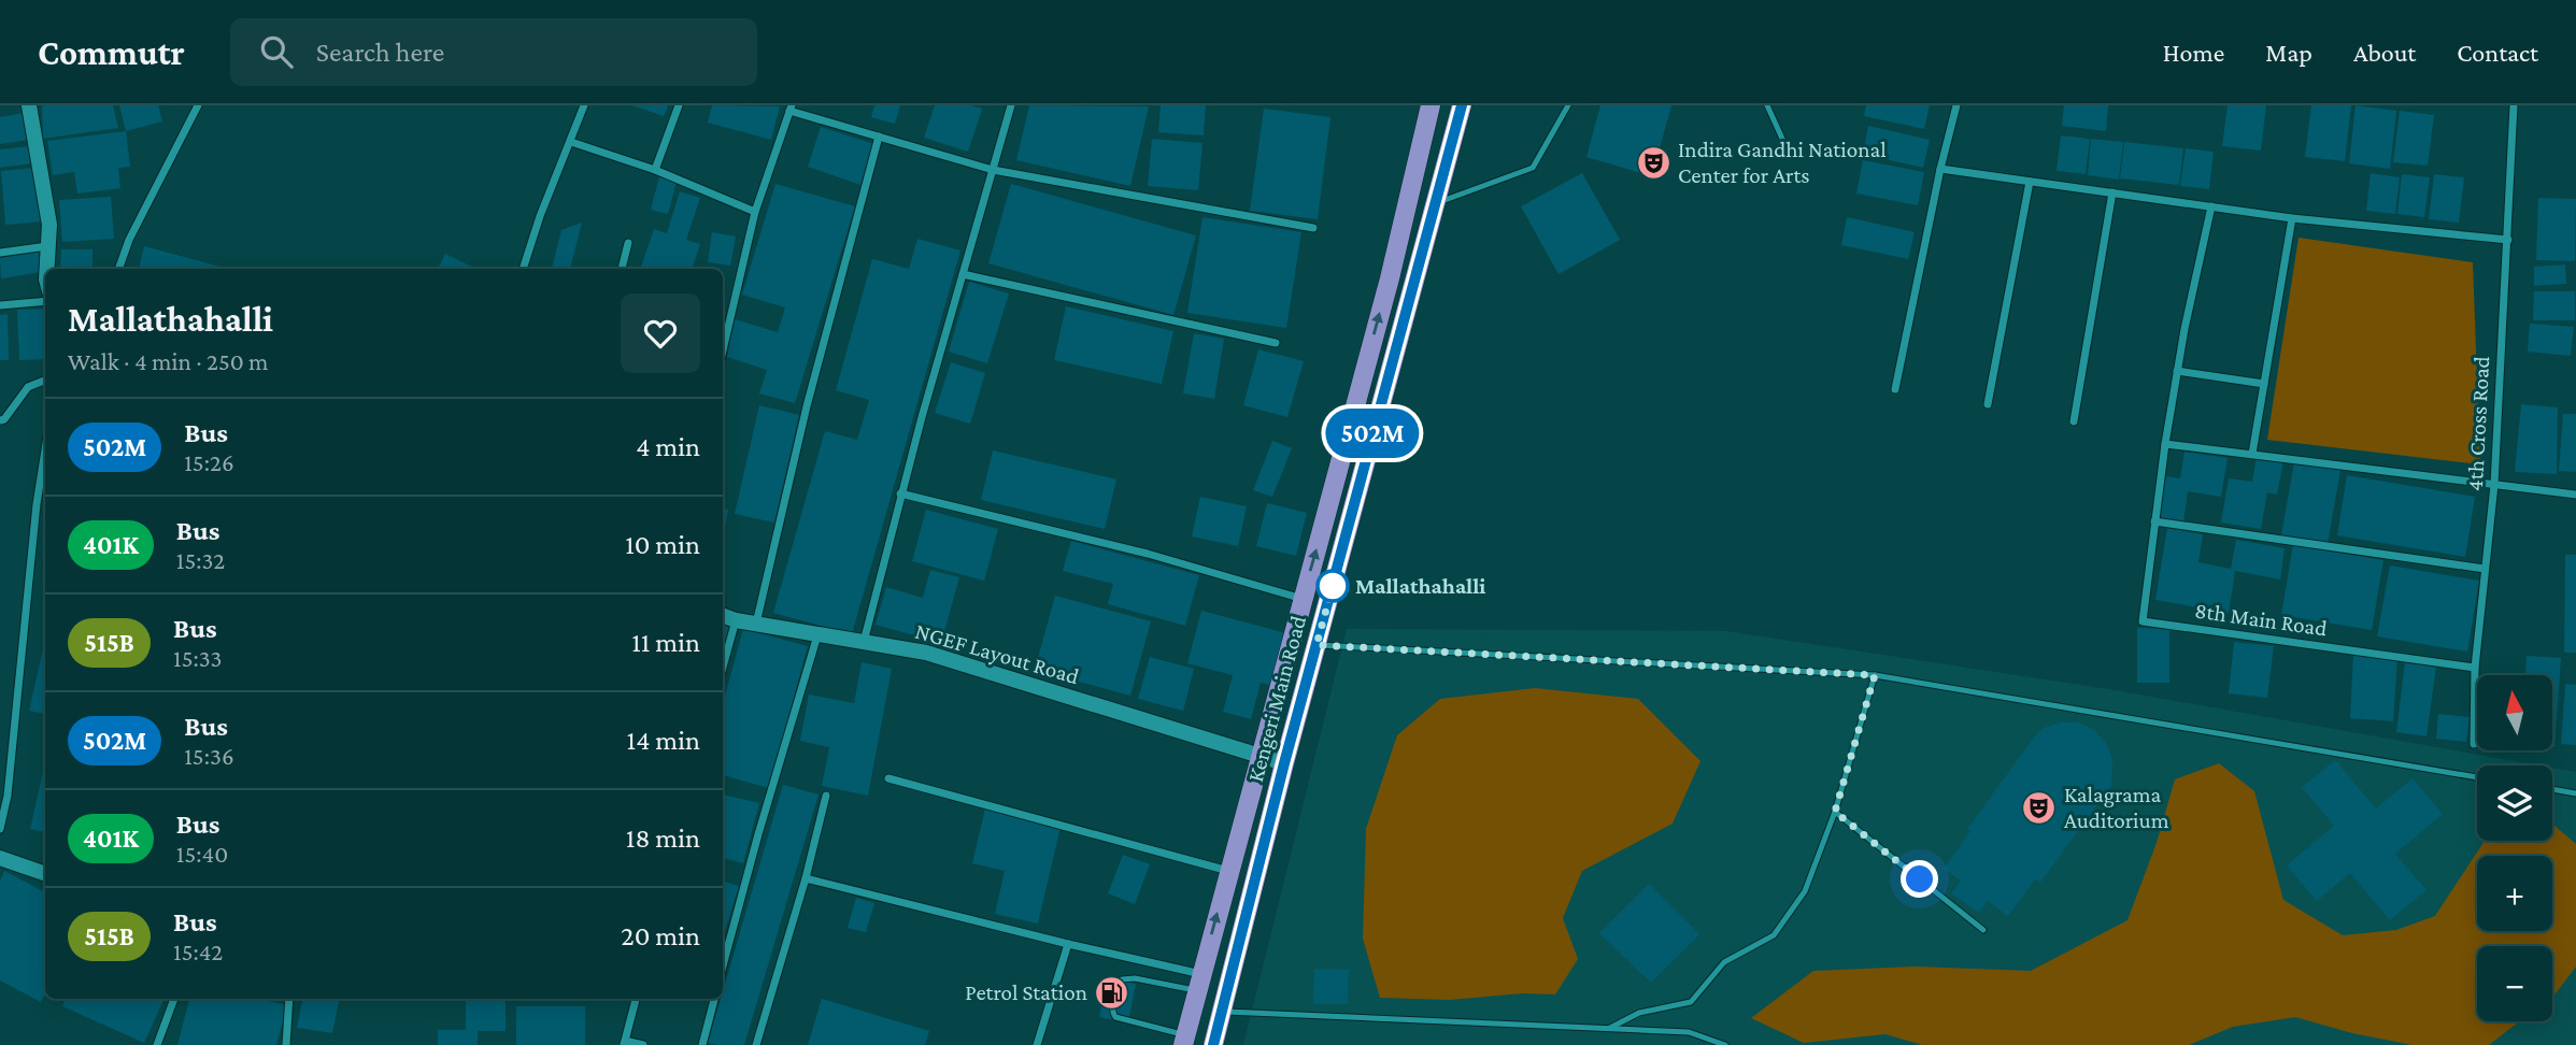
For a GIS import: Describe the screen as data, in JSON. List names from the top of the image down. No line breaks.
{"streets":{"main road":["Kengeri Main Road"],"street":["4th Cross Road","8th Main Road","NGEF Layout Road"]},"crossings":[["4th Cross Road","8th Main Road"],["NGEF Layout Road","Kengeri Main Road"]],"places":{"theatre":["Indira Gandhi National Center for Arts","Kalagrama Auditorium"],"other":["Mallathahalli"],"fuel station":["Petrol Station"]},"lines":["bus line 502M"],"north":"top","page":{"header":"Commutr","search":"Search here","nav":["Home","Map","About","Contact"],"on_map":"502M","heading":["Mallathahalli","Walk · 4 min · 250 m"],"list":[{"mark":"502M","name":"Bus","note":"15:26","value":"4 min"},{"mark":"401K","name":"Bus","note":"15:32","value":"10 min"},{"mark":"515B","name":"Bus","note":"15:33","value":"11 min"},{"mark":"502M","name":"Bus","note":"15:36","value":"14 min"},{"mark":"401K","name":"Bus","note":"15:40","value":"18 min"},{"mark":"515B","name":"Bus","note":"15:42","value":"20 min"}],"map_buttons":["+","−"]}}
